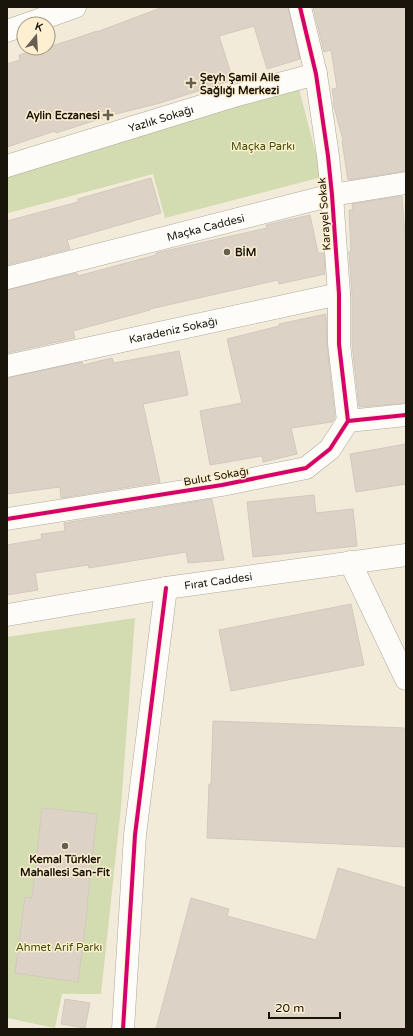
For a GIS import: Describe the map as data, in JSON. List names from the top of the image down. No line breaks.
{"streets":{"street":["Yazlık Sokağı","Karayel Sokak","Maçka Caddesi","Karadeniz Sokağı","Bulut Sokağı","Fırat Caddesi"]},"crossings":[["Yazlık Sokağı","Karayel Sokak"],["Karayel Sokak","Maçka Caddesi"],["Karayel Sokak","Karadeniz Sokağı"],["Karayel Sokak","Bulut Sokağı"]],"parks":["Maçka Parkı","Ahmet Arif Parkı"],"places":{"health":["Şeyh Şamil Aile Sağlığı Merkezi","Aylin Eczanesi"],"other":["BİM","Kemal Türkler Mahallesi San-Fit"]},"scale_bar":"20 m","north":"top"}
